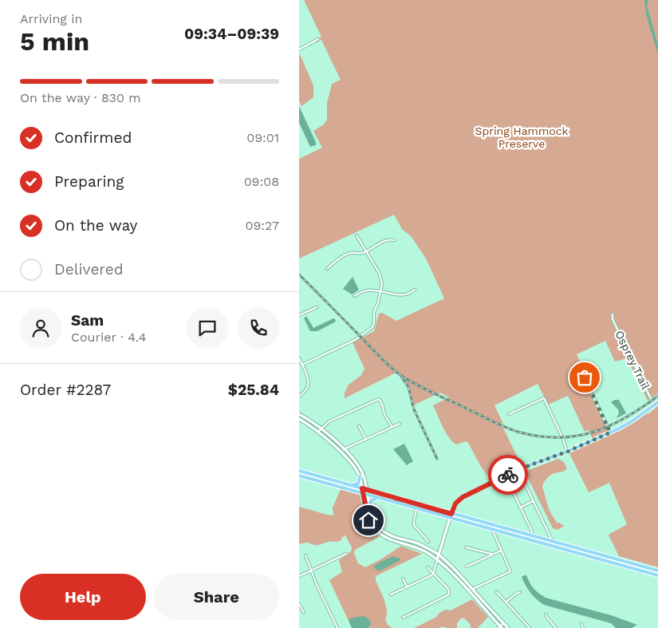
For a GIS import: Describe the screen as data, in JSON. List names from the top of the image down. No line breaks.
{"streets":{"street":["Osprey Trail"]},"parks":["Spring Hammock Preserve"],"page":{"heading":["5 min","Arriving in","09:34–09:39"],"panel":["Sam","Courier · 4.4","Order #2287","$25.84"],"bar":"On the way · 830 m","list":[["Confirmed","09:01"],["Preparing","09:08"],["On the way","09:27"],"Delivered"],"buttons":["Help","Share"]}}
